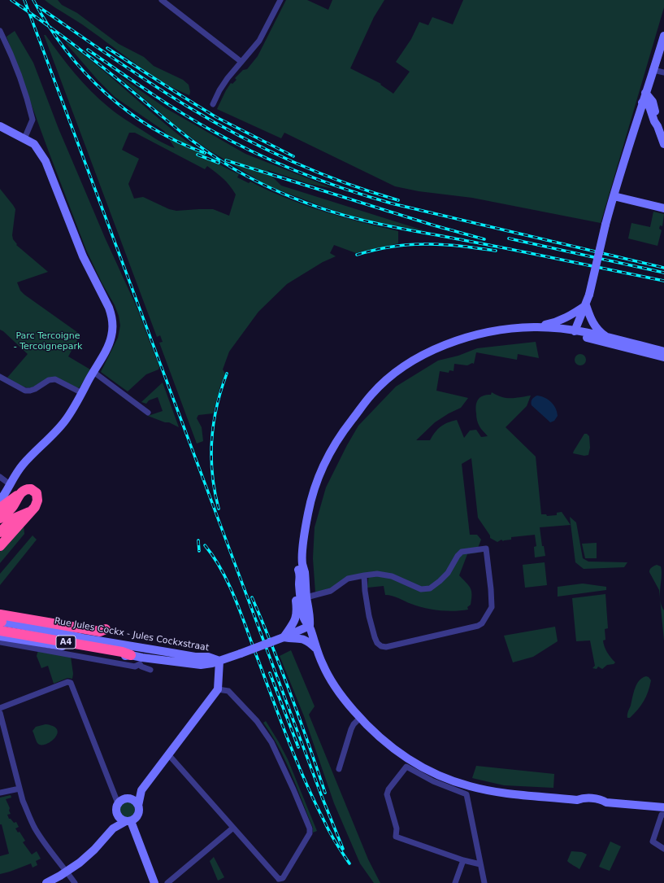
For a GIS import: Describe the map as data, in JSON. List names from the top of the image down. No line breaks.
{"streets":{"highway":["A4"],"main road":["Rue Jules Cockx - Jules Cockxstraat"]},"crossings":[["Rue Jules Cockx - Jules Cockxstraat","A4"]],"parks":["Parc Tercoigne - Tercoignepark"]}
